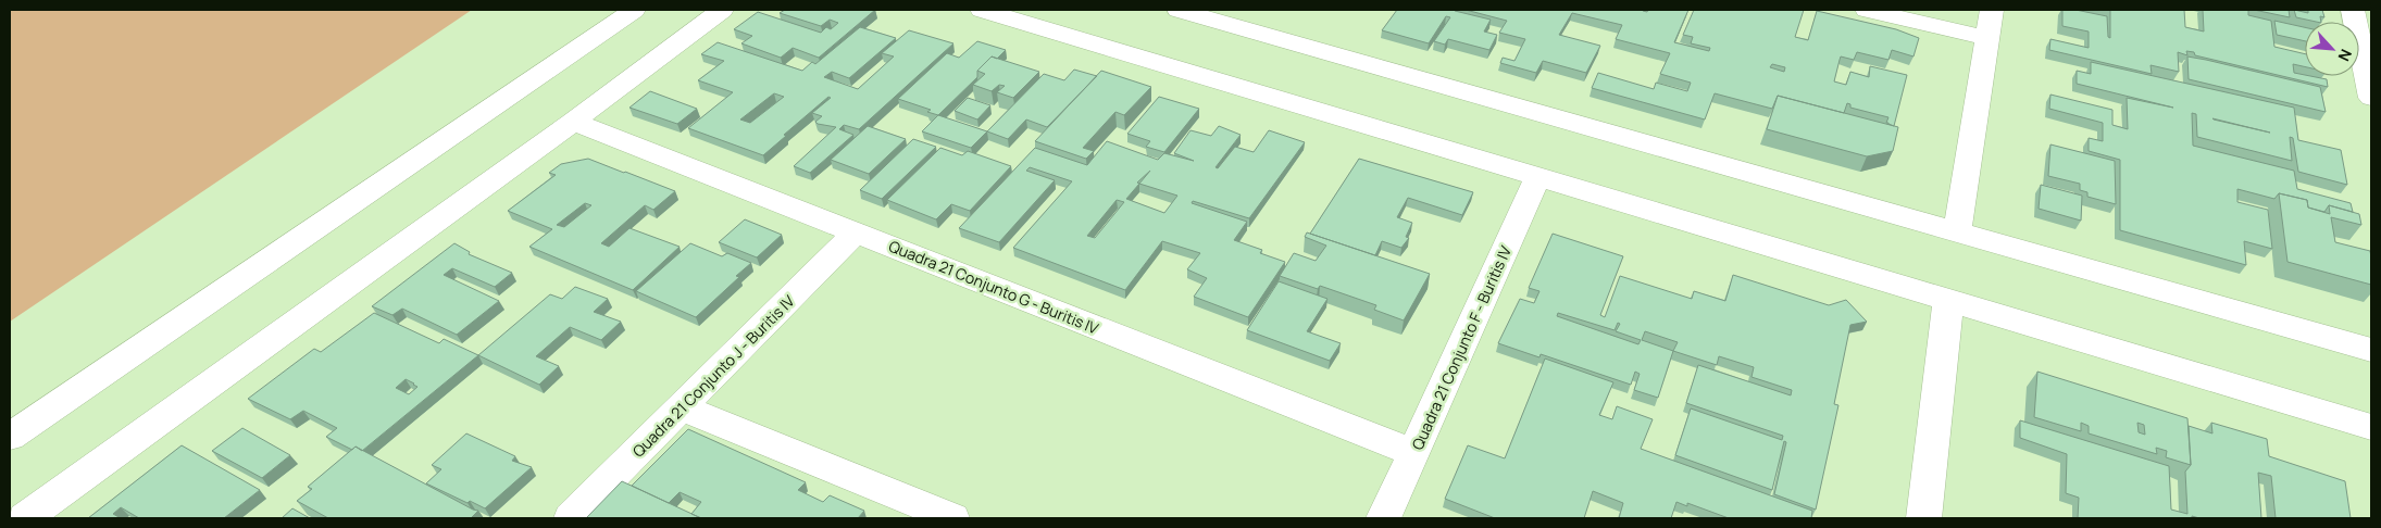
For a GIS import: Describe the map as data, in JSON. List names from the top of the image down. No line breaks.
{"streets":{"street":["Quadra 21 Conjunto G - Buritis IV","Quadra 21 Conjunto F - Buritis IV","Quadra 21 Conjunto J - Buritis IV"]},"crossings":[["Quadra 21 Conjunto G - Buritis IV","Quadra 21 Conjunto F - Buritis IV"],["Quadra 21 Conjunto G - Buritis IV","Quadra 21 Conjunto J - Buritis IV"]],"north":"bottom right"}
